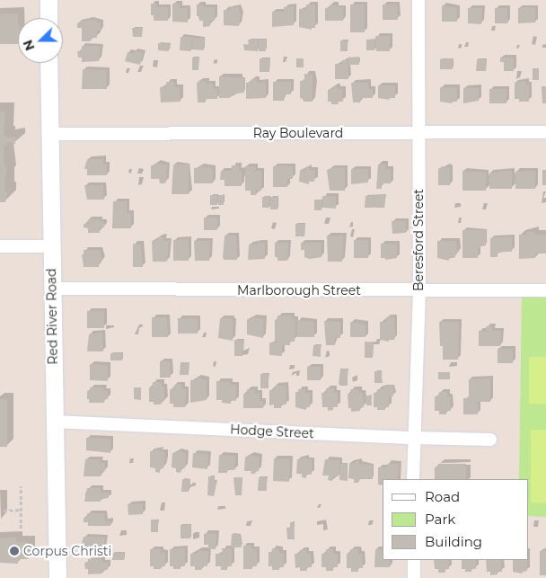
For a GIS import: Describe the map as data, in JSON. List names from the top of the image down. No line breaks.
{"streets":{"main road":["Red River Road"],"street":["Ray Boulevard","Beresford Street","Marlborough Street","Hodge Street"]},"crossings":[["Ray Boulevard","Beresford Street"],["Ray Boulevard","Red River Road"],["Beresford Street","Marlborough Street"],["Beresford Street","Hodge Street"],["Marlborough Street","Red River Road"],["Red River Road","Hodge Street"]],"places":["Corpus Christi"],"legend":["Road","Park","Building"],"north":"left"}
